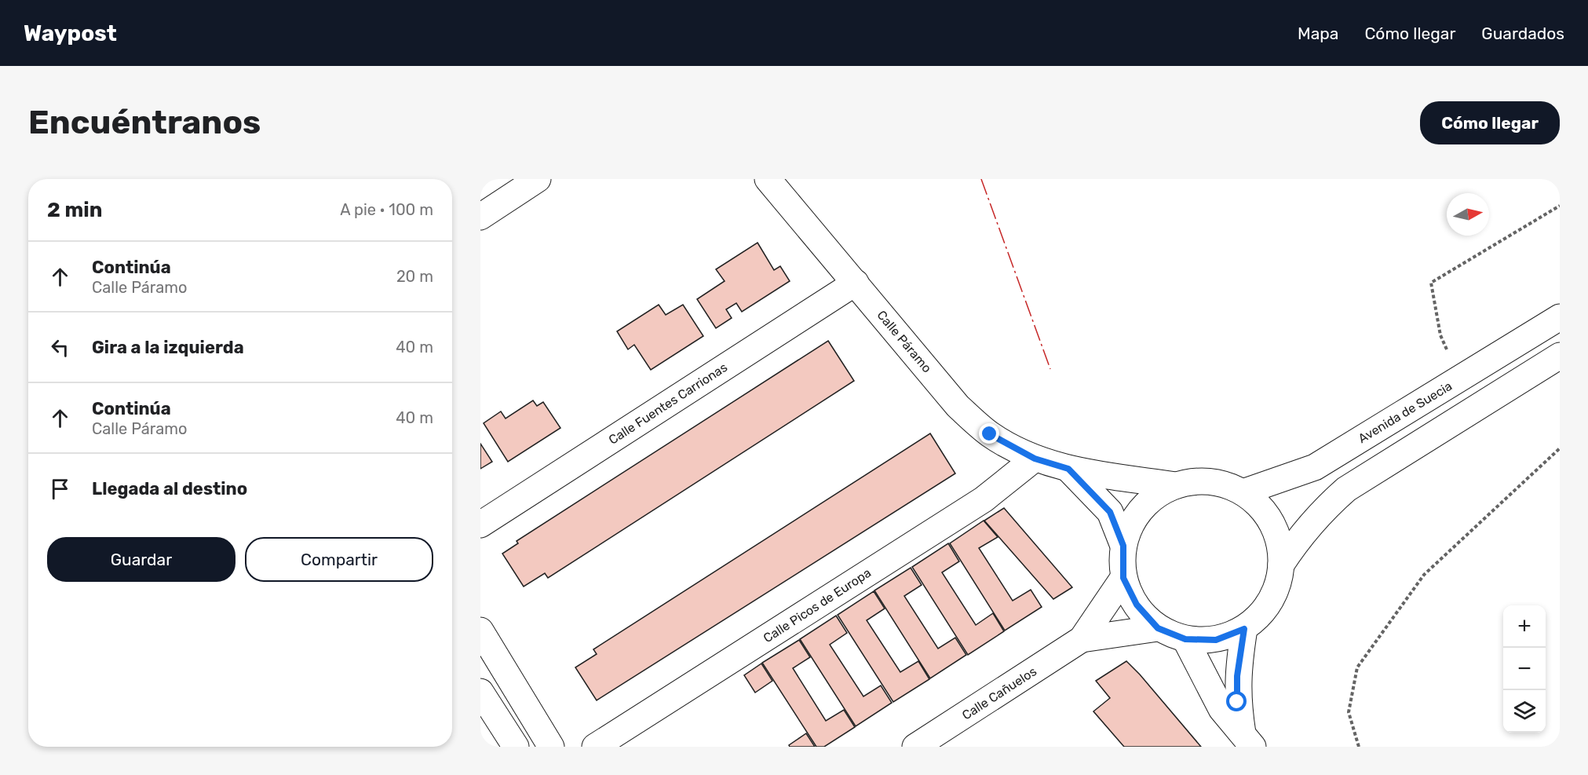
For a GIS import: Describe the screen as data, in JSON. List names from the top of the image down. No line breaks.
{"streets":{"street":["Calle Páramo","Calle Fuentes Carrionas","Avenida de Suecia","Calle Picos de Europa","Calle Cañuelos"]},"crossings":[["Calle Páramo","Calle Fuentes Carrionas"],["Calle Páramo","Avenida de Suecia"],["Calle Páramo","Calle Picos de Europa"],["Calle Páramo","Calle Cañuelos"],["Avenida de Suecia","Calle Cañuelos"]],"north":"right","page":{"header":"Waypost","nav":["Mapa","Cómo llegar","Guardados"],"buttons":["Cómo llegar",["Guardar","Compartir"]],"title":"Encuéntranos","heading":["2 min","A pie · 100 m"],"list":[["Continúa","Calle Páramo","20 m"],["Gira a la izquierda","40 m"],["Continúa","Calle Páramo","40 m"],"Llegada al destino"],"map_buttons":["+","−"]}}
